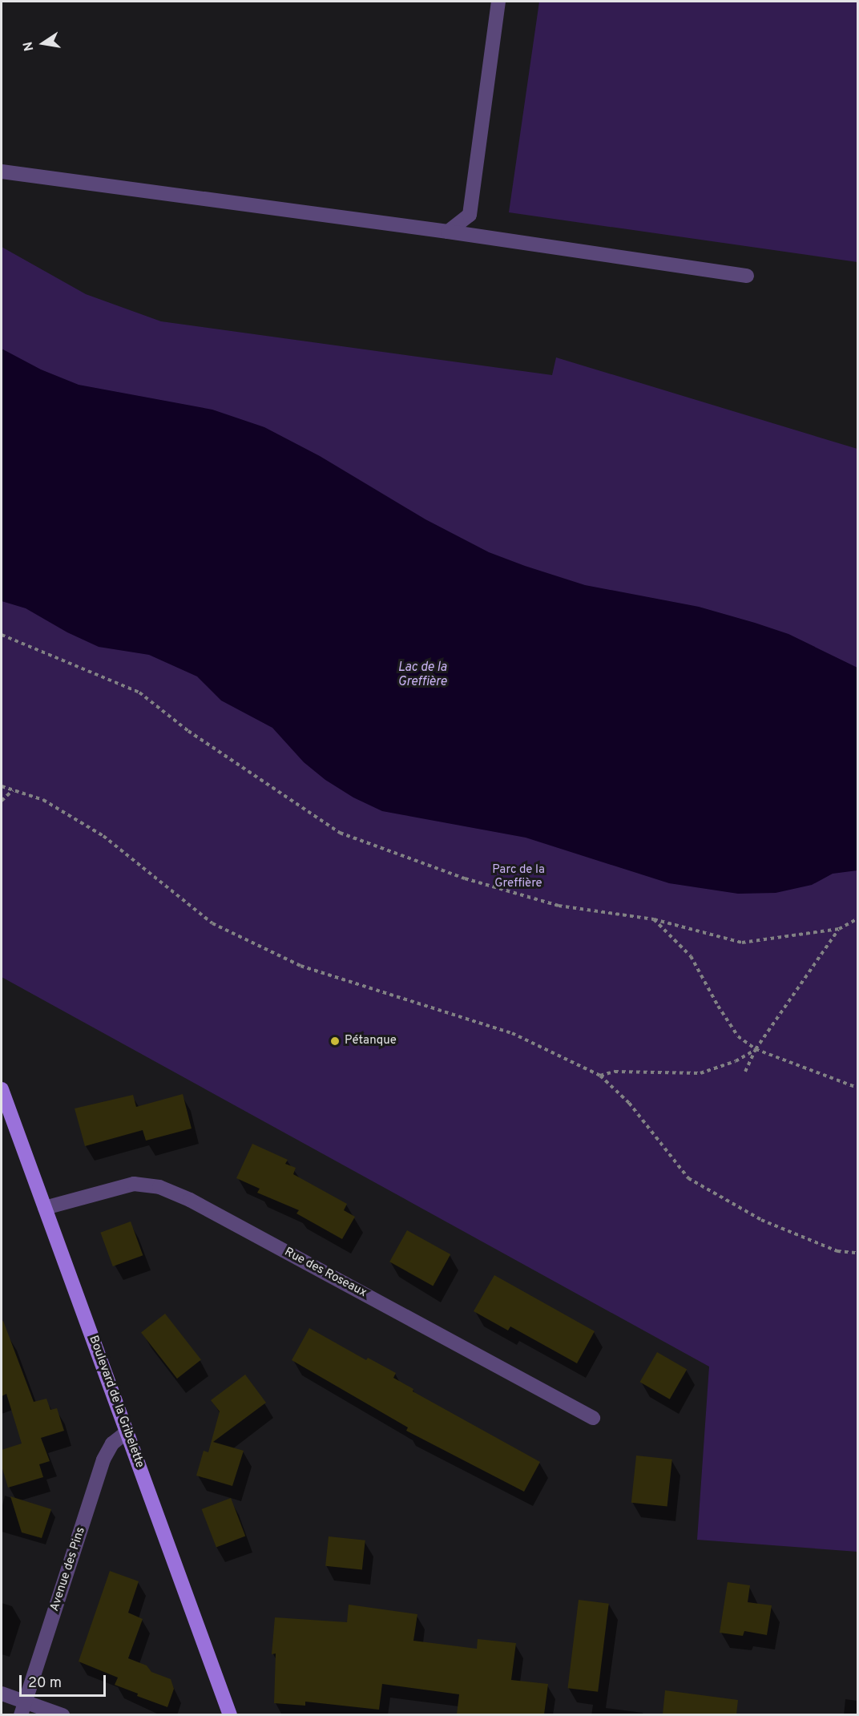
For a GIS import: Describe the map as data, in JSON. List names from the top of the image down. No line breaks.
{"streets":{"main road":["Boulevard de la Gribelette"],"street":["Rue des Roseaux","Avenue des Pins"]},"crossings":[["Rue des Roseaux","Boulevard de la Gribelette"],["Boulevard de la Gribelette","Avenue des Pins"]],"water":["Lac de la Greffière"],"parks":["Parc de la Greffière"],"places":["Pétanque"],"scale_bar":"20 m","north":"left"}
